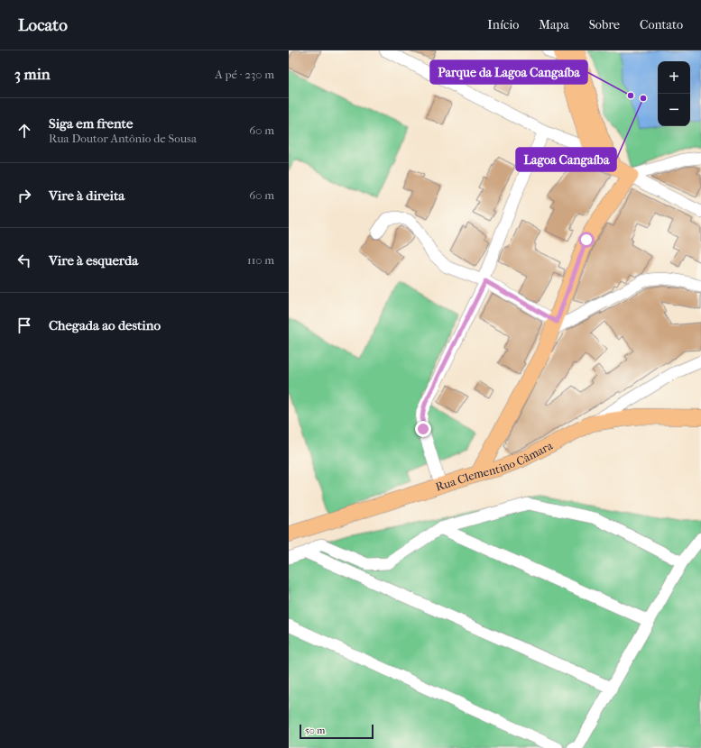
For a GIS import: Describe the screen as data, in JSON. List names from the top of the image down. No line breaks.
{"streets":{"main road":["Rua Clementino Câmara"]},"places":["Parque da Lagoa Cangaíba","Lagoa Cangaíba"],"scale_bar":"50 m","page":{"header":"Locato","nav":["Início","Mapa","Sobre","Contato"],"heading":["3 min","A pé · 230 m"],"map_buttons":["+","−"],"list":[["Siga em frente","Rua Doutor Antônio de Sousa","60 m"],["Vire à direita","60 m"],["Vire à esquerda","110 m"],"Chegada ao destino"],"scale":"50 m"}}
